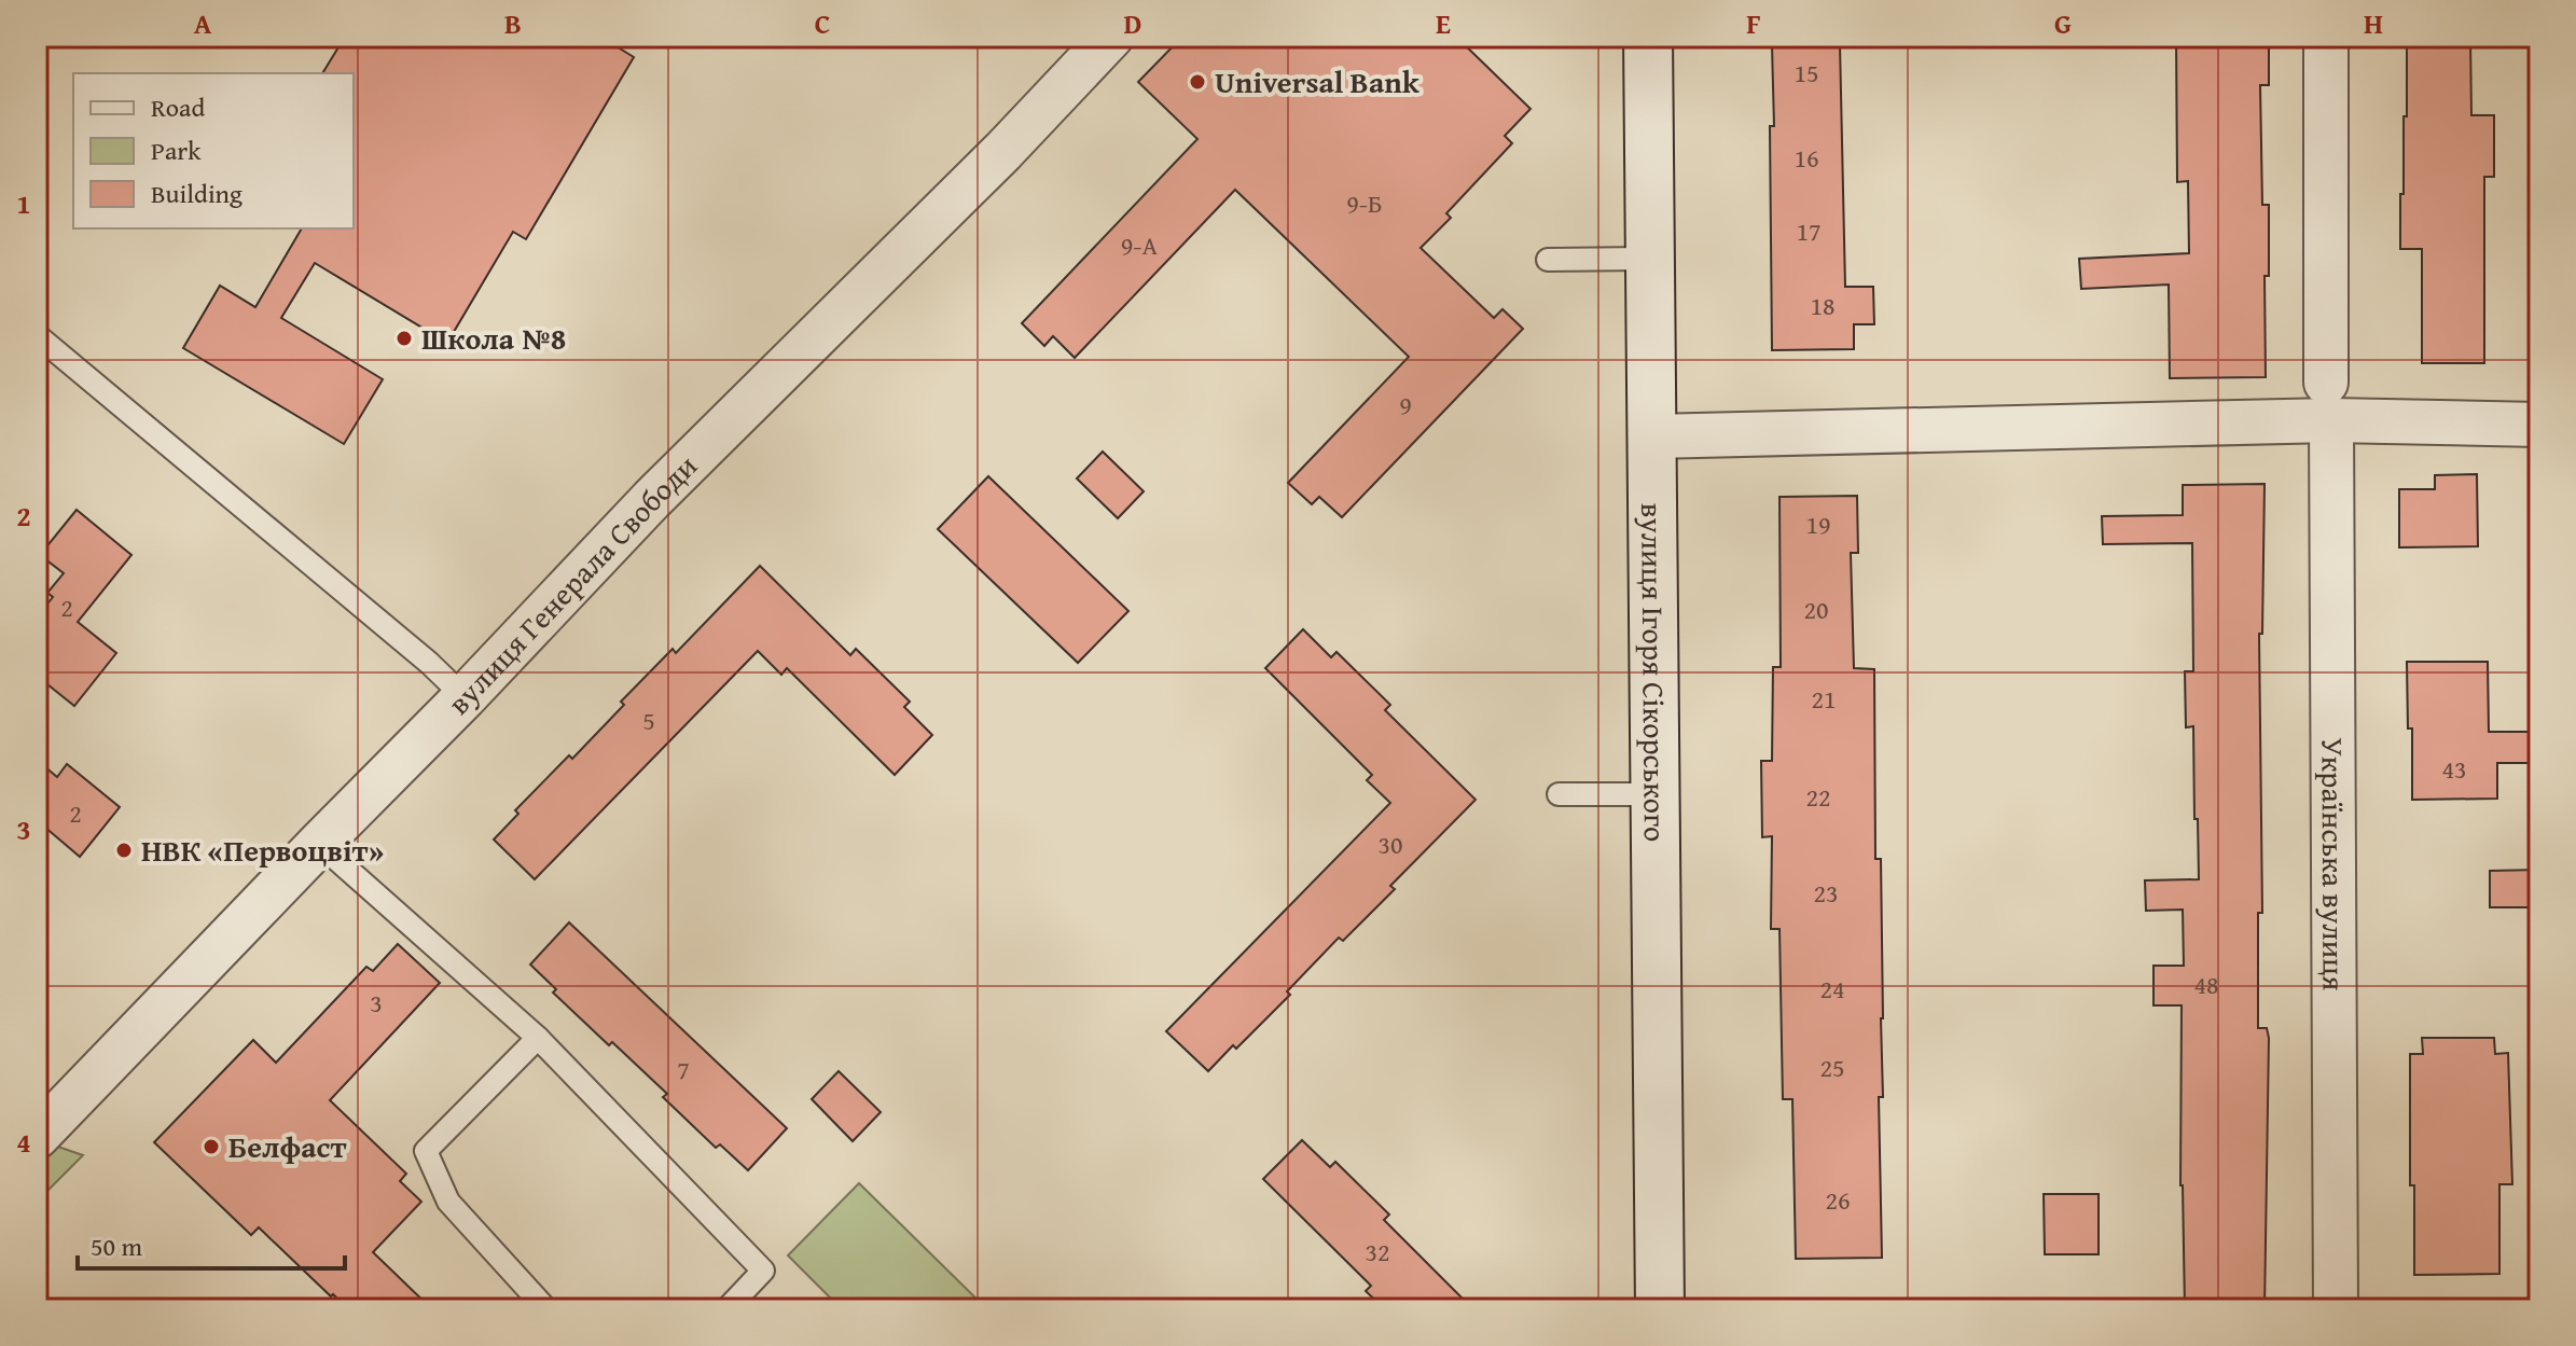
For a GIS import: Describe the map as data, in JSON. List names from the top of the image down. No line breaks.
{"streets":{"street":["вулиця Генерала Свободи","вулиця Ігоря Сікорського","Українська вулиця"]},"places":["Universal Bank","Школа №8","НВК «Первоцвіт»","Белфаст"],"house_numbers":["15","16","9-Б","17","9-А","18","9","19","2","20","21","5","43","22","2","30","23","48","24","3","25","7","26","32"],"legend":["Road","Park","Building"],"scale_bar":"50 m","grid":{"columns":["A","B","C","D","E","F","G","H"],"rows":["1","2","3","4"]}}
